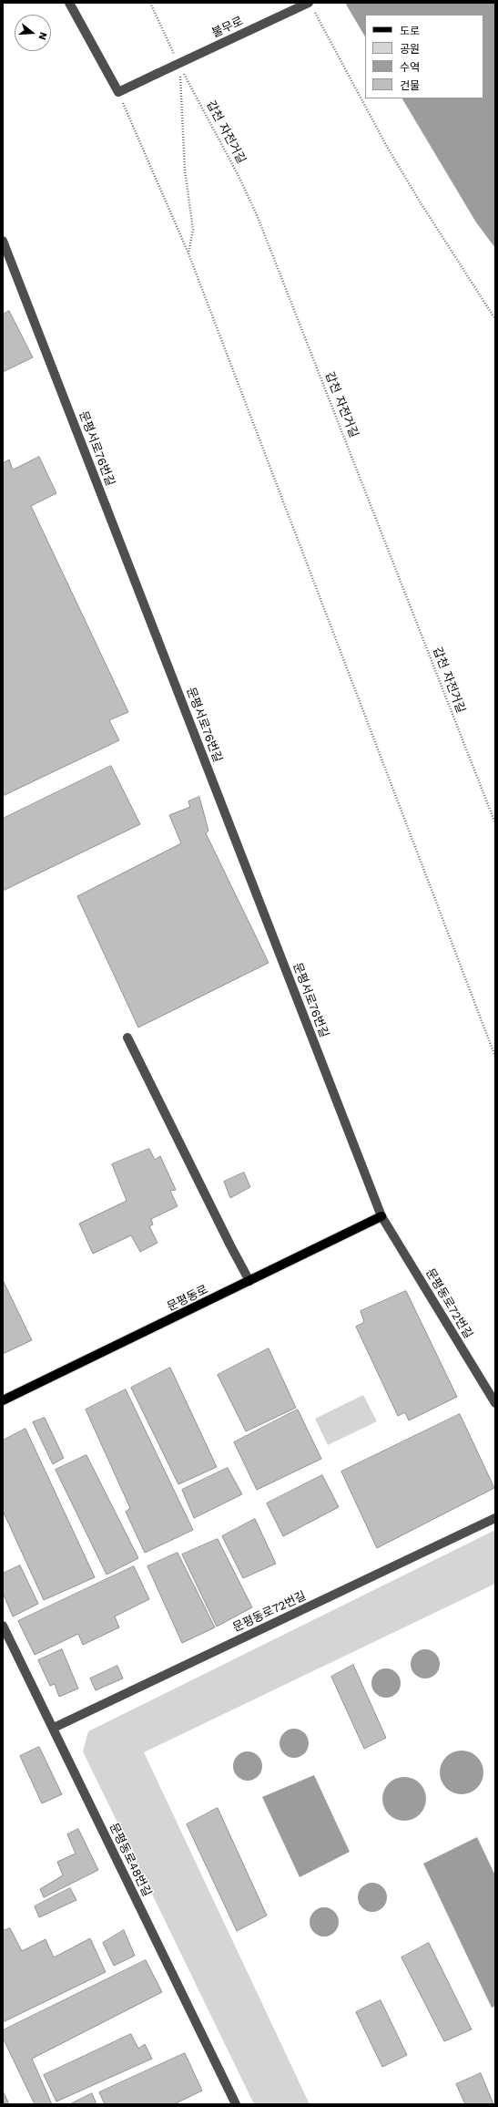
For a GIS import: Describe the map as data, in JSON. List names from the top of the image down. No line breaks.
{"streets":{"main road":["문평동로"],"street":["불무로","문평서로76번길","문평동로72번길","문평동로48번길"],"path":["갑천 자전거길"]},"crossings":[["문평서로76번길","문평동로"],["문평서로76번길","문평동로72번길"],["문평동로","문평동로72번길"],["문평동로72번길","문평동로48번길"]],"legend":["도로","공원","수역","건물"],"north":"right"}
